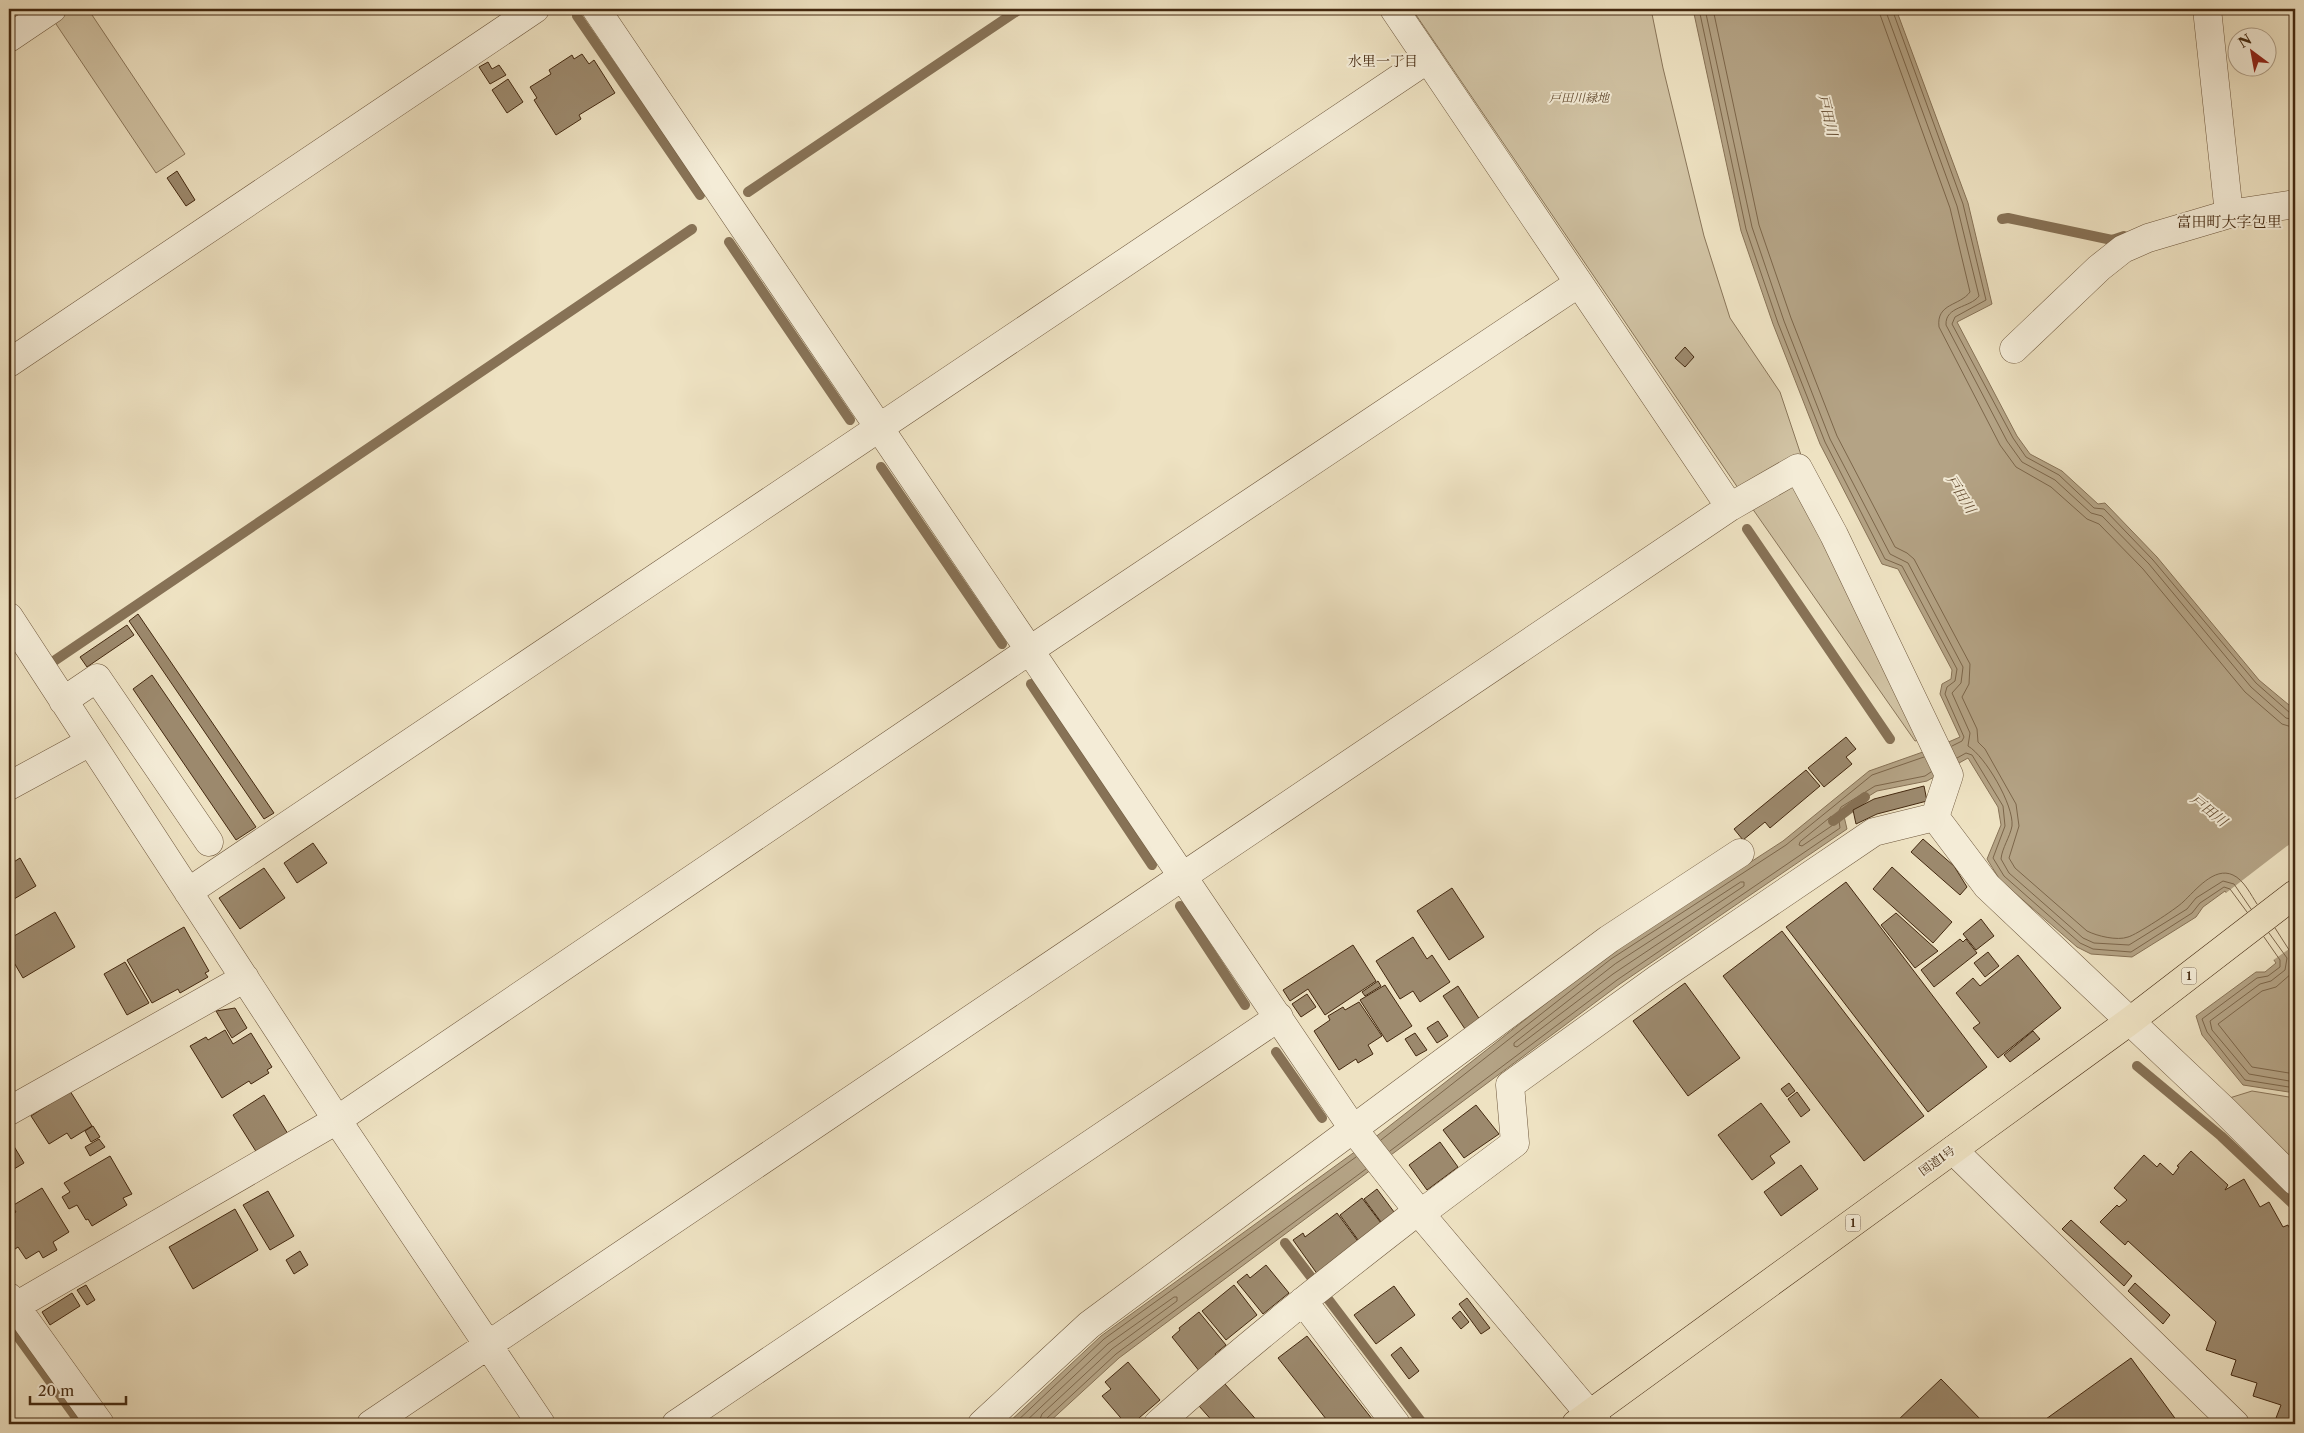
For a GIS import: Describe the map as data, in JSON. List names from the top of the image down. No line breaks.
{"streets":{"highway":["1","国道1号"]},"districts":["水里一丁目","富田町大字包里"],"water":["戸田川"],"parks":["戸田川緑地"],"scale_bar":"20 m","north":"top left"}
